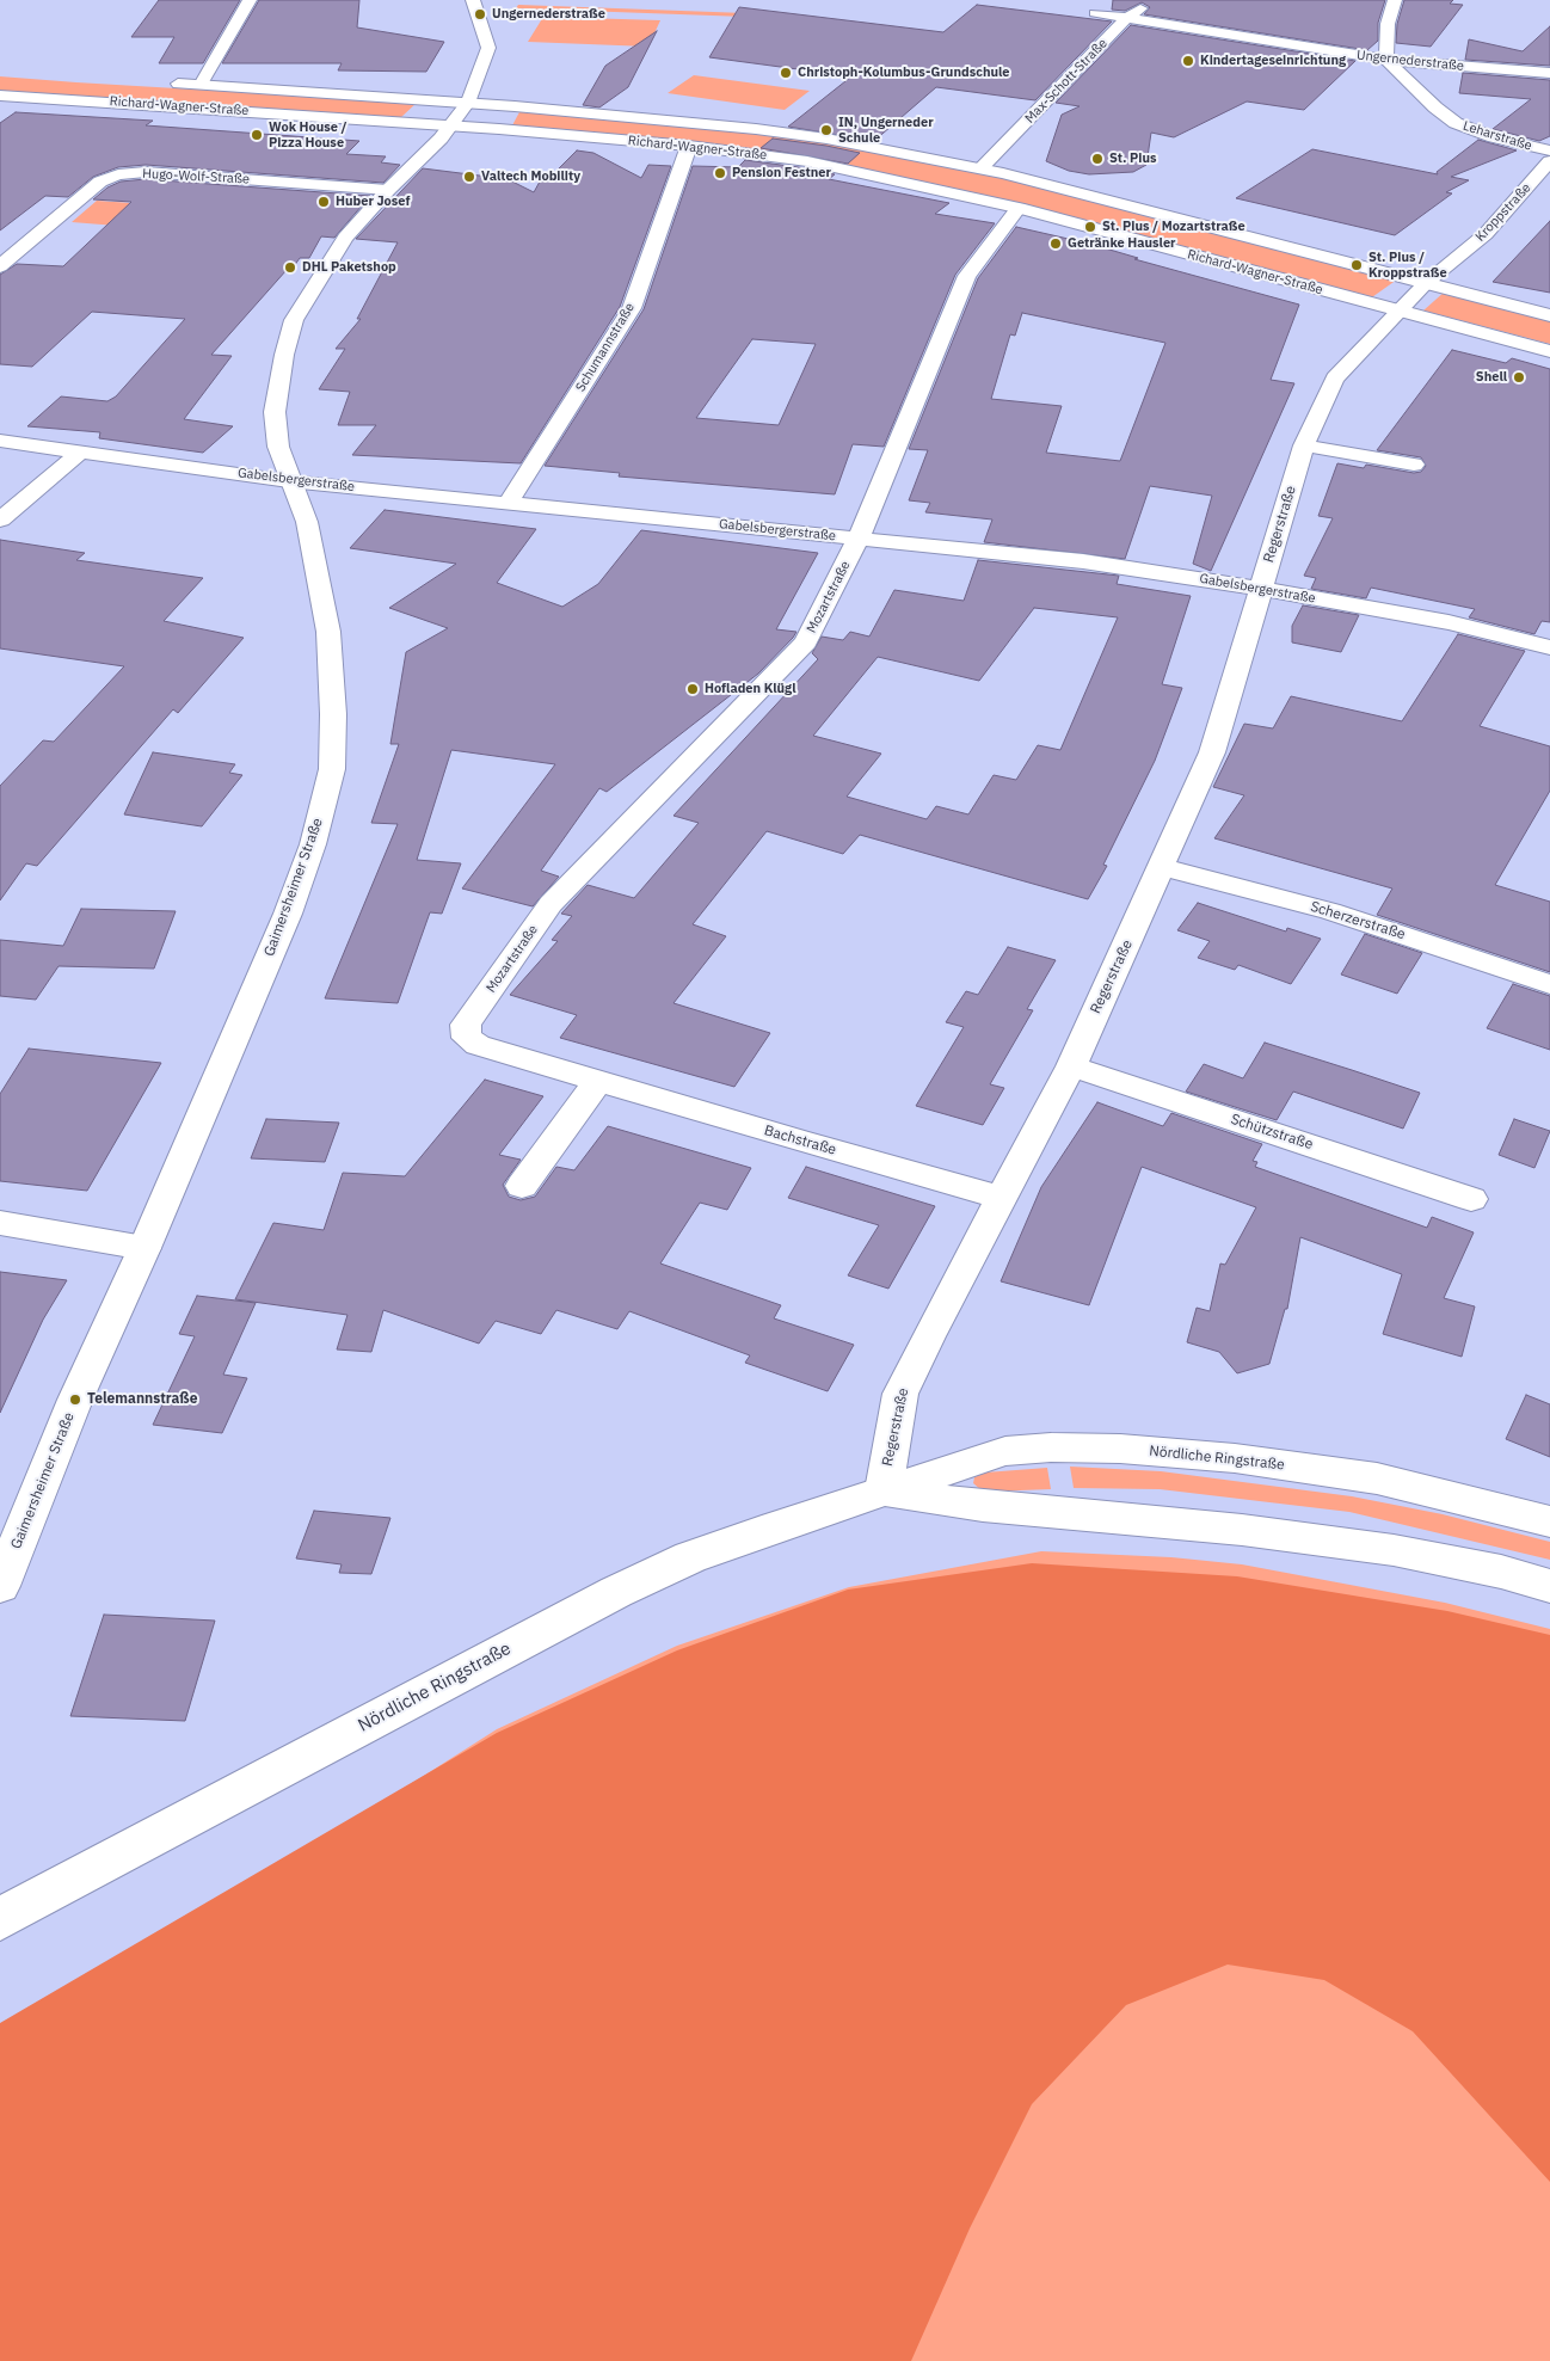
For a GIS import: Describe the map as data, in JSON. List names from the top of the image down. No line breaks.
{"streets":{"street":["Ungernederstraße","Max-Schott-Straße","Richard-Wagner-Straße","Leharstraße","Hugo-Wolf-Straße","Kroppstraße","Schumannstraße","Gabelsbergerstraße","Regerstraße","Mozartstraße","Gaimersheimer Straße","Scherzerstraße","Schützstraße","Bachstraße","Nördliche Ringstraße"]},"crossings":[["Ungernederstraße","Max-Schott-Straße"],["Ungernederstraße","Leharstraße"],["Max-Schott-Straße","Richard-Wagner-Straße"],["Richard-Wagner-Straße","Kroppstraße"],["Richard-Wagner-Straße","Schumannstraße"],["Richard-Wagner-Straße","Regerstraße"],["Richard-Wagner-Straße","Mozartstraße"],["Richard-Wagner-Straße","Gaimersheimer Straße"],["Hugo-Wolf-Straße","Gaimersheimer Straße"],["Kroppstraße","Regerstraße"],["Schumannstraße","Gabelsbergerstraße"],["Gabelsbergerstraße","Regerstraße"],["Gabelsbergerstraße","Mozartstraße"],["Gabelsbergerstraße","Gaimersheimer Straße"],["Regerstraße","Scherzerstraße"],["Regerstraße","Schützstraße"],["Regerstraße","Bachstraße"],["Regerstraße","Nördliche Ringstraße"],["Mozartstraße","Bachstraße"]],"places":["Ungernederstraße","Kindertageseinrichtung","Christoph-Kolumbus-Grundschule","IN, Ungerneder Schule","Wok House / Pizza House","St. Pius","Pension Festner","Valtech Mobility","Huber Josef","St. Pius / Mozartstraße","Getränke Hausler","St. Pius / Kroppstraße","DHL Paketshop","Shell","Hofladen Klügl","Telemannstraße"]}
